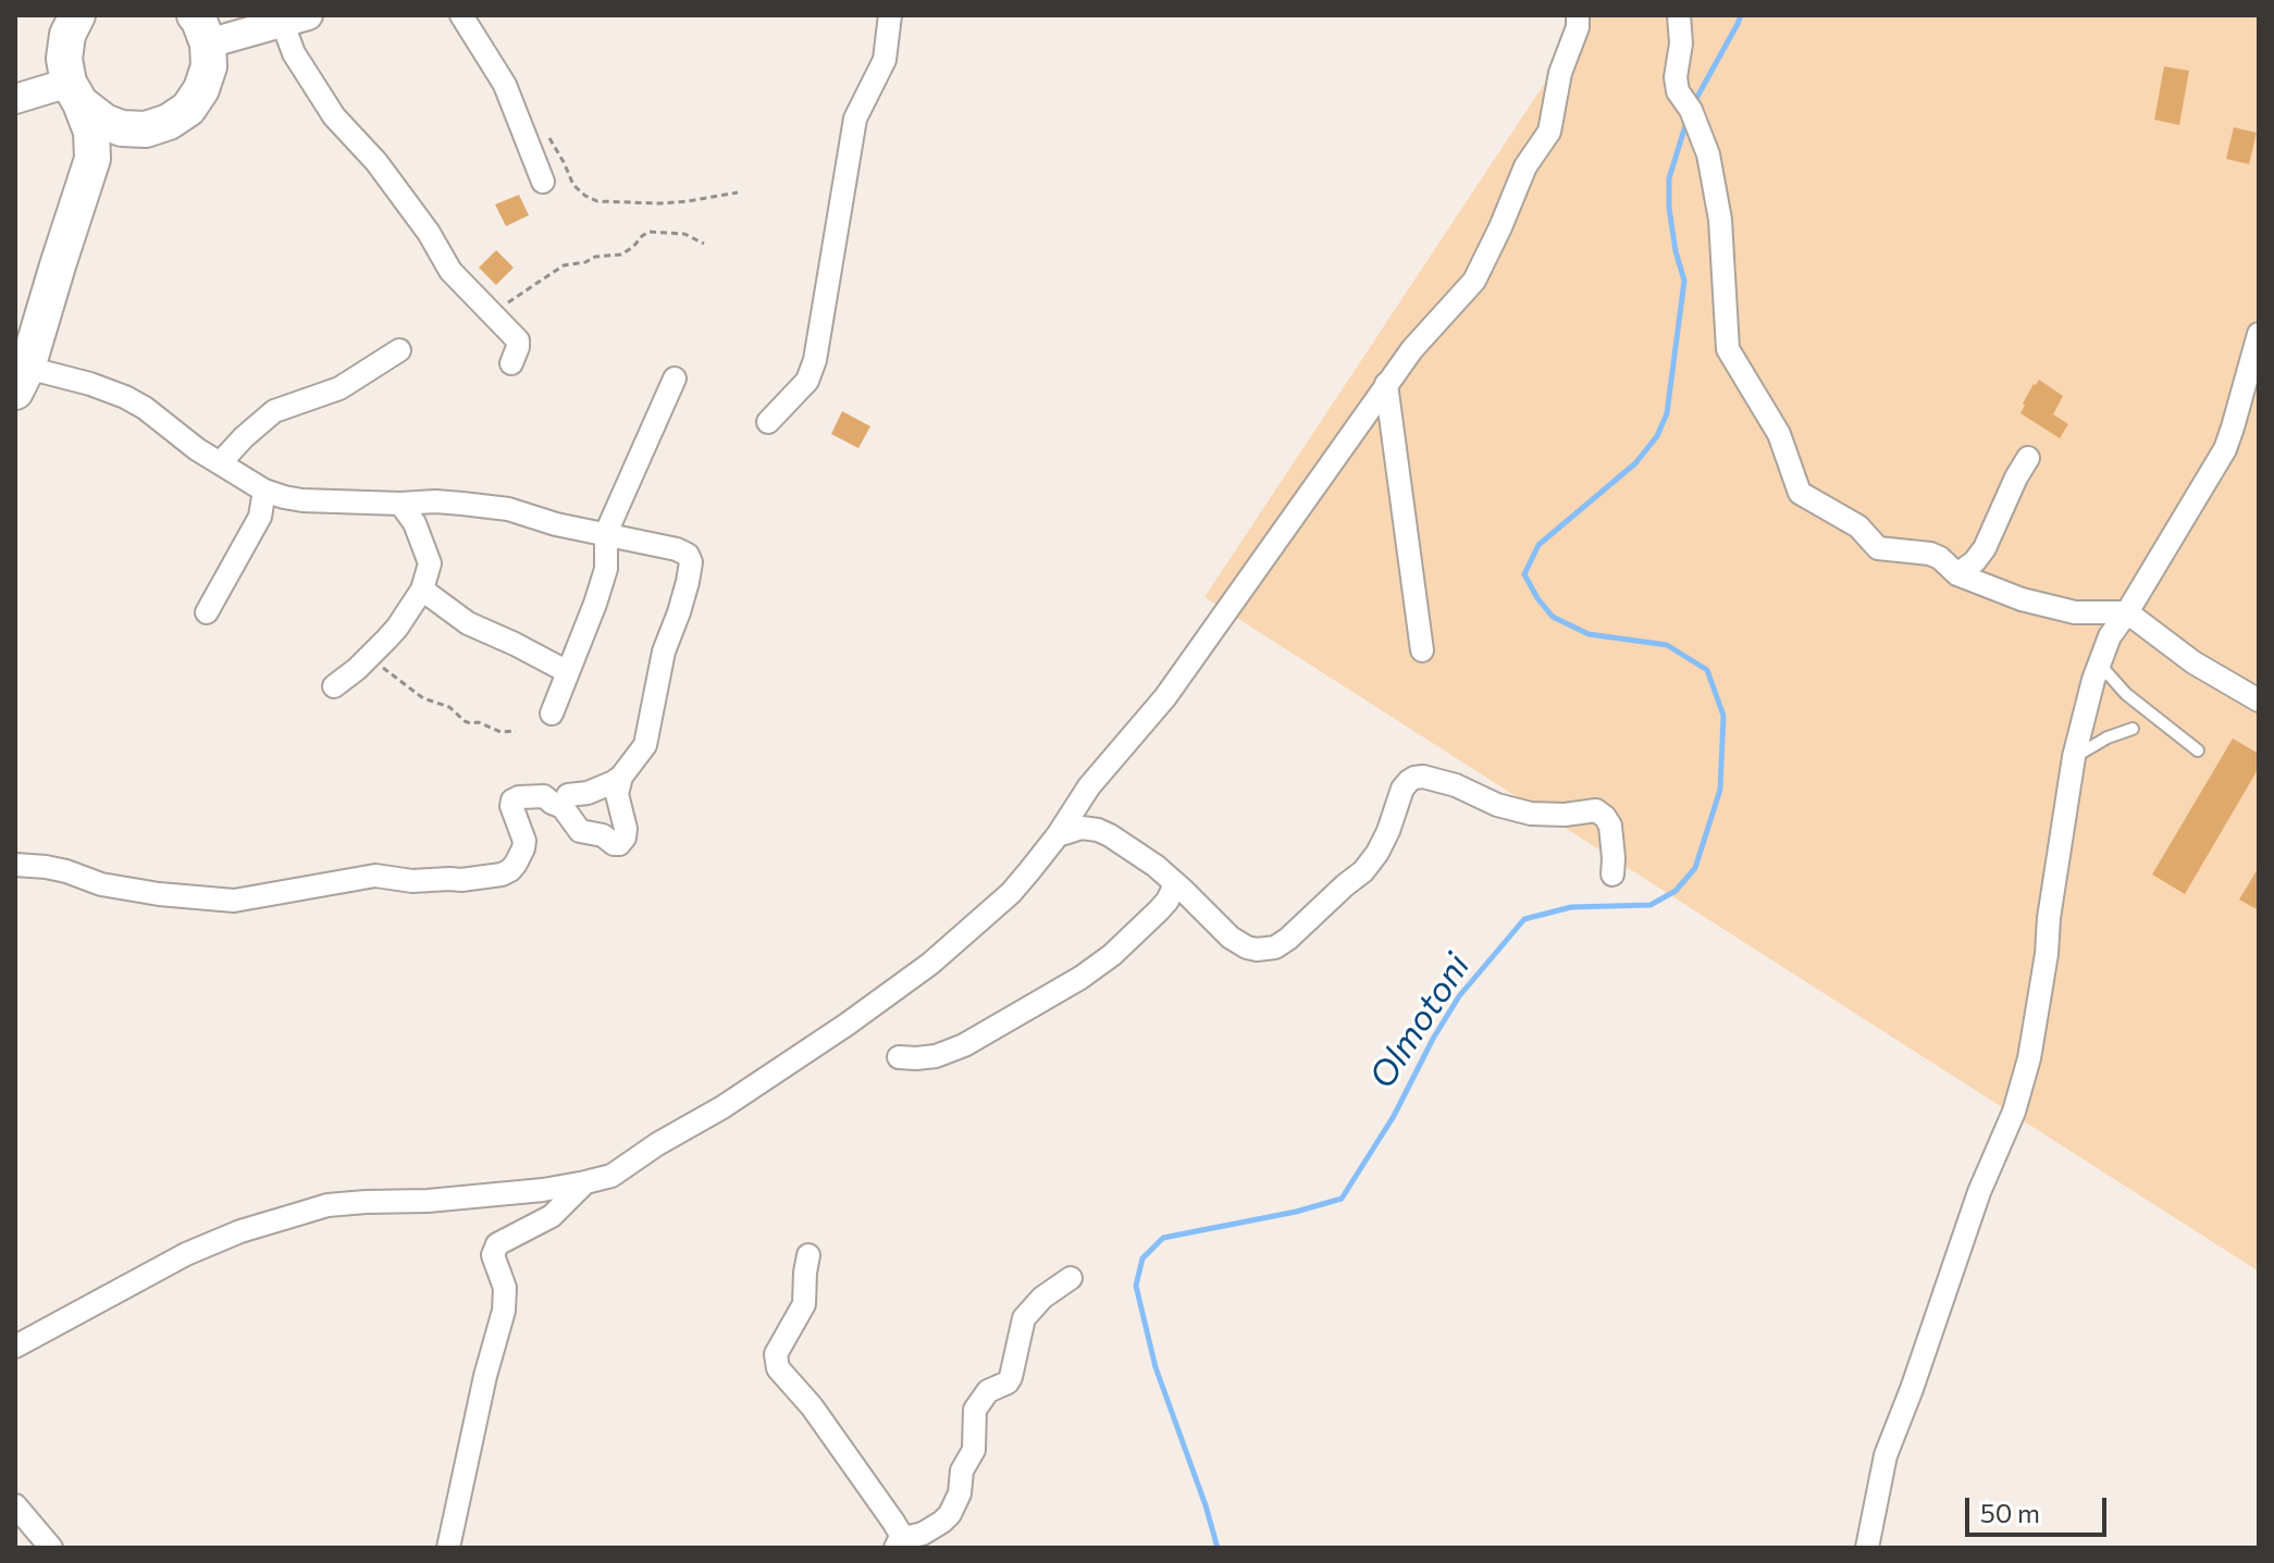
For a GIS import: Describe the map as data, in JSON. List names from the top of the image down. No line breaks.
{"water":["Olmotoni"],"scale_bar":"50 m"}
